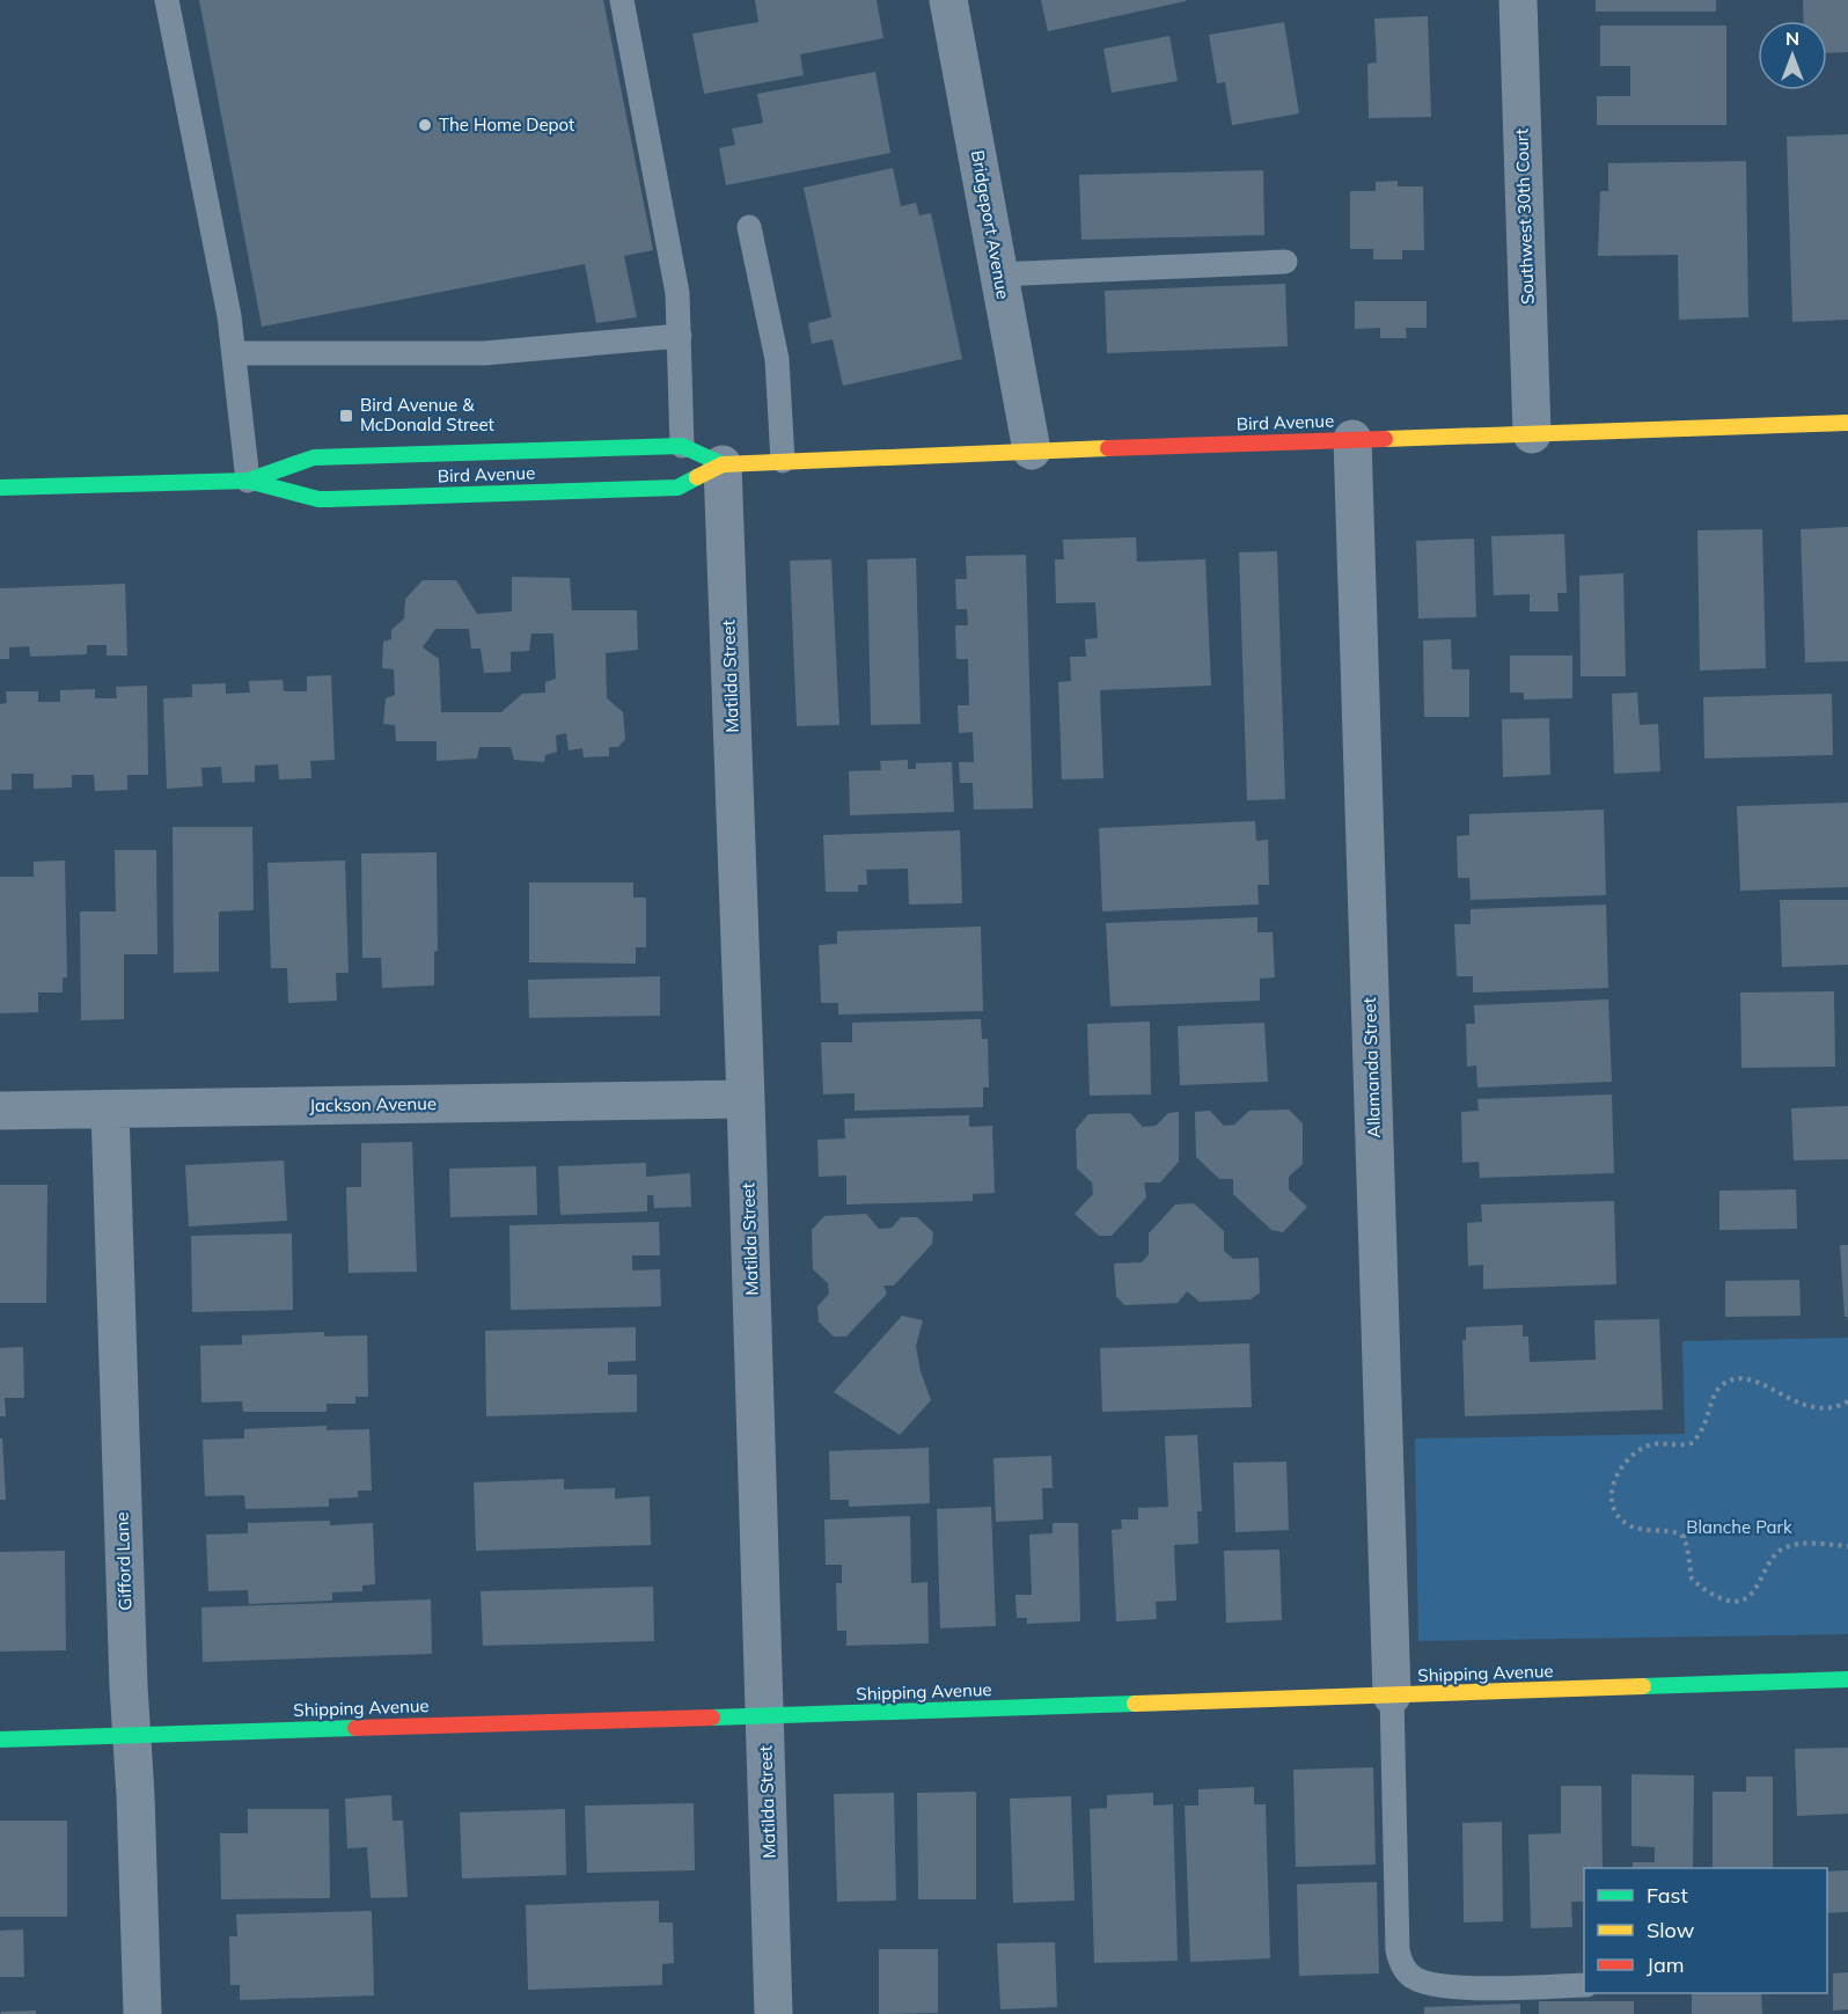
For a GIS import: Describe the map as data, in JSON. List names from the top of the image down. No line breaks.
{"streets":{"street":["Southwest 30th Court","Bridgeport Avenue","Bird Avenue","Matilda Street","Allamanda Street","Jackson Avenue","Gifford Lane","Shipping Avenue"]},"crossings":[["Southwest 30th Court","Bird Avenue"],["Bridgeport Avenue","Bird Avenue"],["Bird Avenue","Matilda Street"],["Bird Avenue","Allamanda Street"],["Matilda Street","Jackson Avenue"],["Matilda Street","Shipping Avenue"],["Allamanda Street","Shipping Avenue"],["Jackson Avenue","Gifford Lane"],["Gifford Lane","Shipping Avenue"]],"parks":["Blanche Park"],"places":{"other":["The Home Depot"],"transit":["Bird Avenue & McDonald Street"]},"legend":["Fast","Slow","Jam"],"north":"top"}
